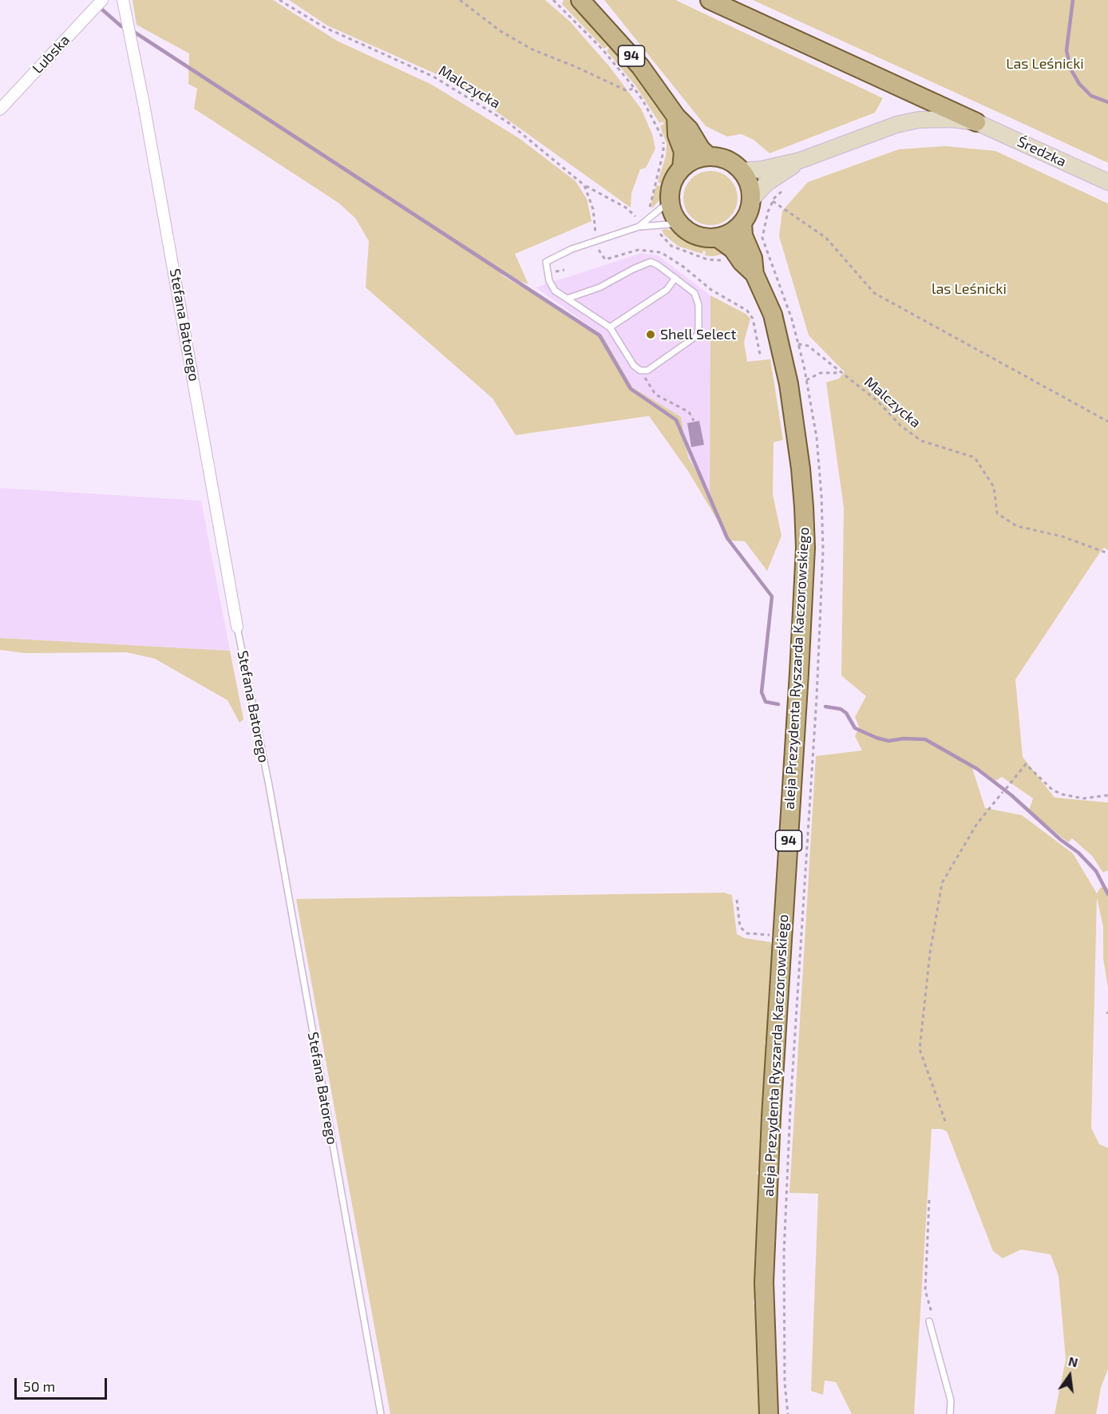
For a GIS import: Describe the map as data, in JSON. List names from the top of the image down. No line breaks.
{"streets":{"main road":["94","Średzka","aleja Prezydenta Ryszarda Kaczorowskiego"],"street":["Lubska","Stefana Batorego"],"path":["Malczycka"]},"crossings":[["94","aleja Prezydenta Ryszarda Kaczorowskiego"]],"parks":["Las Leśnicki","las Leśnicki"],"places":["Shell Select"],"scale_bar":"50 m","north":"top"}
